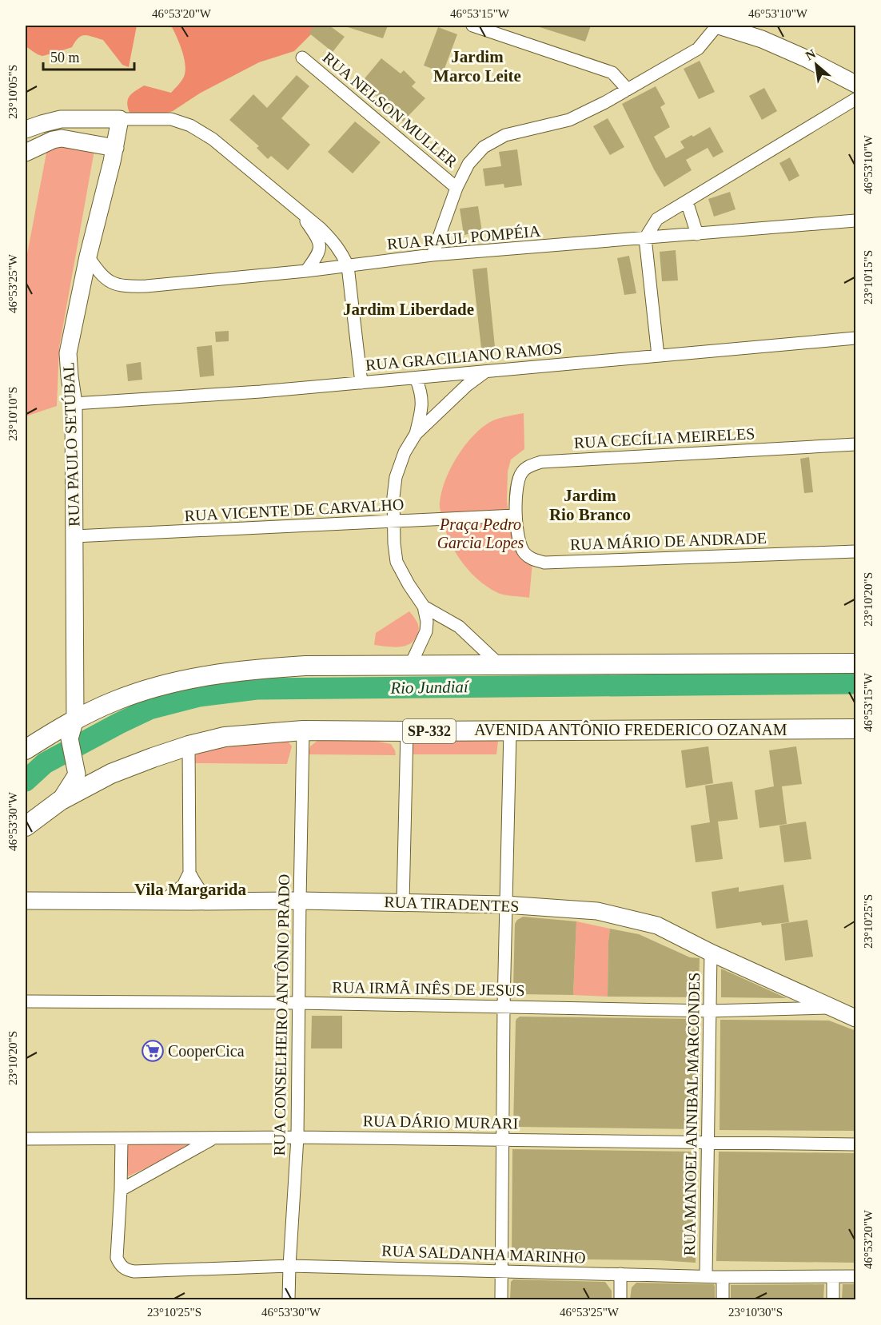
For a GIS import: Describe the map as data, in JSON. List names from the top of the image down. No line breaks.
{"streets":{"main road":["AVENIDA ANTÔNIO FREDERICO OZANAM","SP-332"],"street":["RUA NELSON MULLER","RUA RAUL POMPÉIA","RUA GRACILIANO RAMOS","RUA CECÍLIA MEIRELES","RUA PAULO SETÚBAL","RUA VICENTE DE CARVALHO","RUA MÁRIO DE ANDRADE","RUA TIRADENTES","RUA IRMÃ INÊS DE JESUS","RUA CONSELHEIRO ANTÔNIO PRADO","RUA MANOEL ANNIBAL MARCONDES","RUA DÁRIO MURARI","RUA SALDANHA MARINHO"]},"crossings":[["RUA RAUL POMPÉIA","RUA PAULO SETÚBAL"],["RUA GRACILIANO RAMOS","RUA PAULO SETÚBAL"],["RUA CECÍLIA MEIRELES","RUA VICENTE DE CARVALHO"],["RUA CECÍLIA MEIRELES","RUA MÁRIO DE ANDRADE"],["RUA PAULO SETÚBAL","RUA VICENTE DE CARVALHO"],["RUA PAULO SETÚBAL","AVENIDA ANTÔNIO FREDERICO OZANAM"],["RUA VICENTE DE CARVALHO","RUA MÁRIO DE ANDRADE"],["AVENIDA ANTÔNIO FREDERICO OZANAM","RUA CONSELHEIRO ANTÔNIO PRADO"],["RUA TIRADENTES","RUA IRMÃ INÊS DE JESUS"],["RUA TIRADENTES","RUA CONSELHEIRO ANTÔNIO PRADO"],["RUA TIRADENTES","RUA MANOEL ANNIBAL MARCONDES"],["RUA IRMÃ INÊS DE JESUS","RUA CONSELHEIRO ANTÔNIO PRADO"],["RUA IRMÃ INÊS DE JESUS","RUA MANOEL ANNIBAL MARCONDES"],["RUA CONSELHEIRO ANTÔNIO PRADO","RUA DÁRIO MURARI"],["RUA CONSELHEIRO ANTÔNIO PRADO","RUA SALDANHA MARINHO"],["RUA MANOEL ANNIBAL MARCONDES","RUA DÁRIO MURARI"],["RUA MANOEL ANNIBAL MARCONDES","RUA SALDANHA MARINHO"]],"districts":["Jardim Marco Leite","Jardim Liberdade","Jardim Rio Branco","Vila Margarida"],"water":["Rio Jundiaí"],"parks":["Praça Pedro Garcia Lopes"],"places":{"supermarket":["CooperCica"]},"scale_bar":"50 m","north":"top left","coordinates":["46°53'20\"W","46°53'15\"W","46°53'10\"W","23°10'05\"S","23°10'15\"S","46°53'25\"W","23°10'10\"S","23°10'20\"S","46°53'30\"W","23°10'25\"S","23°10'30\"S"]}
